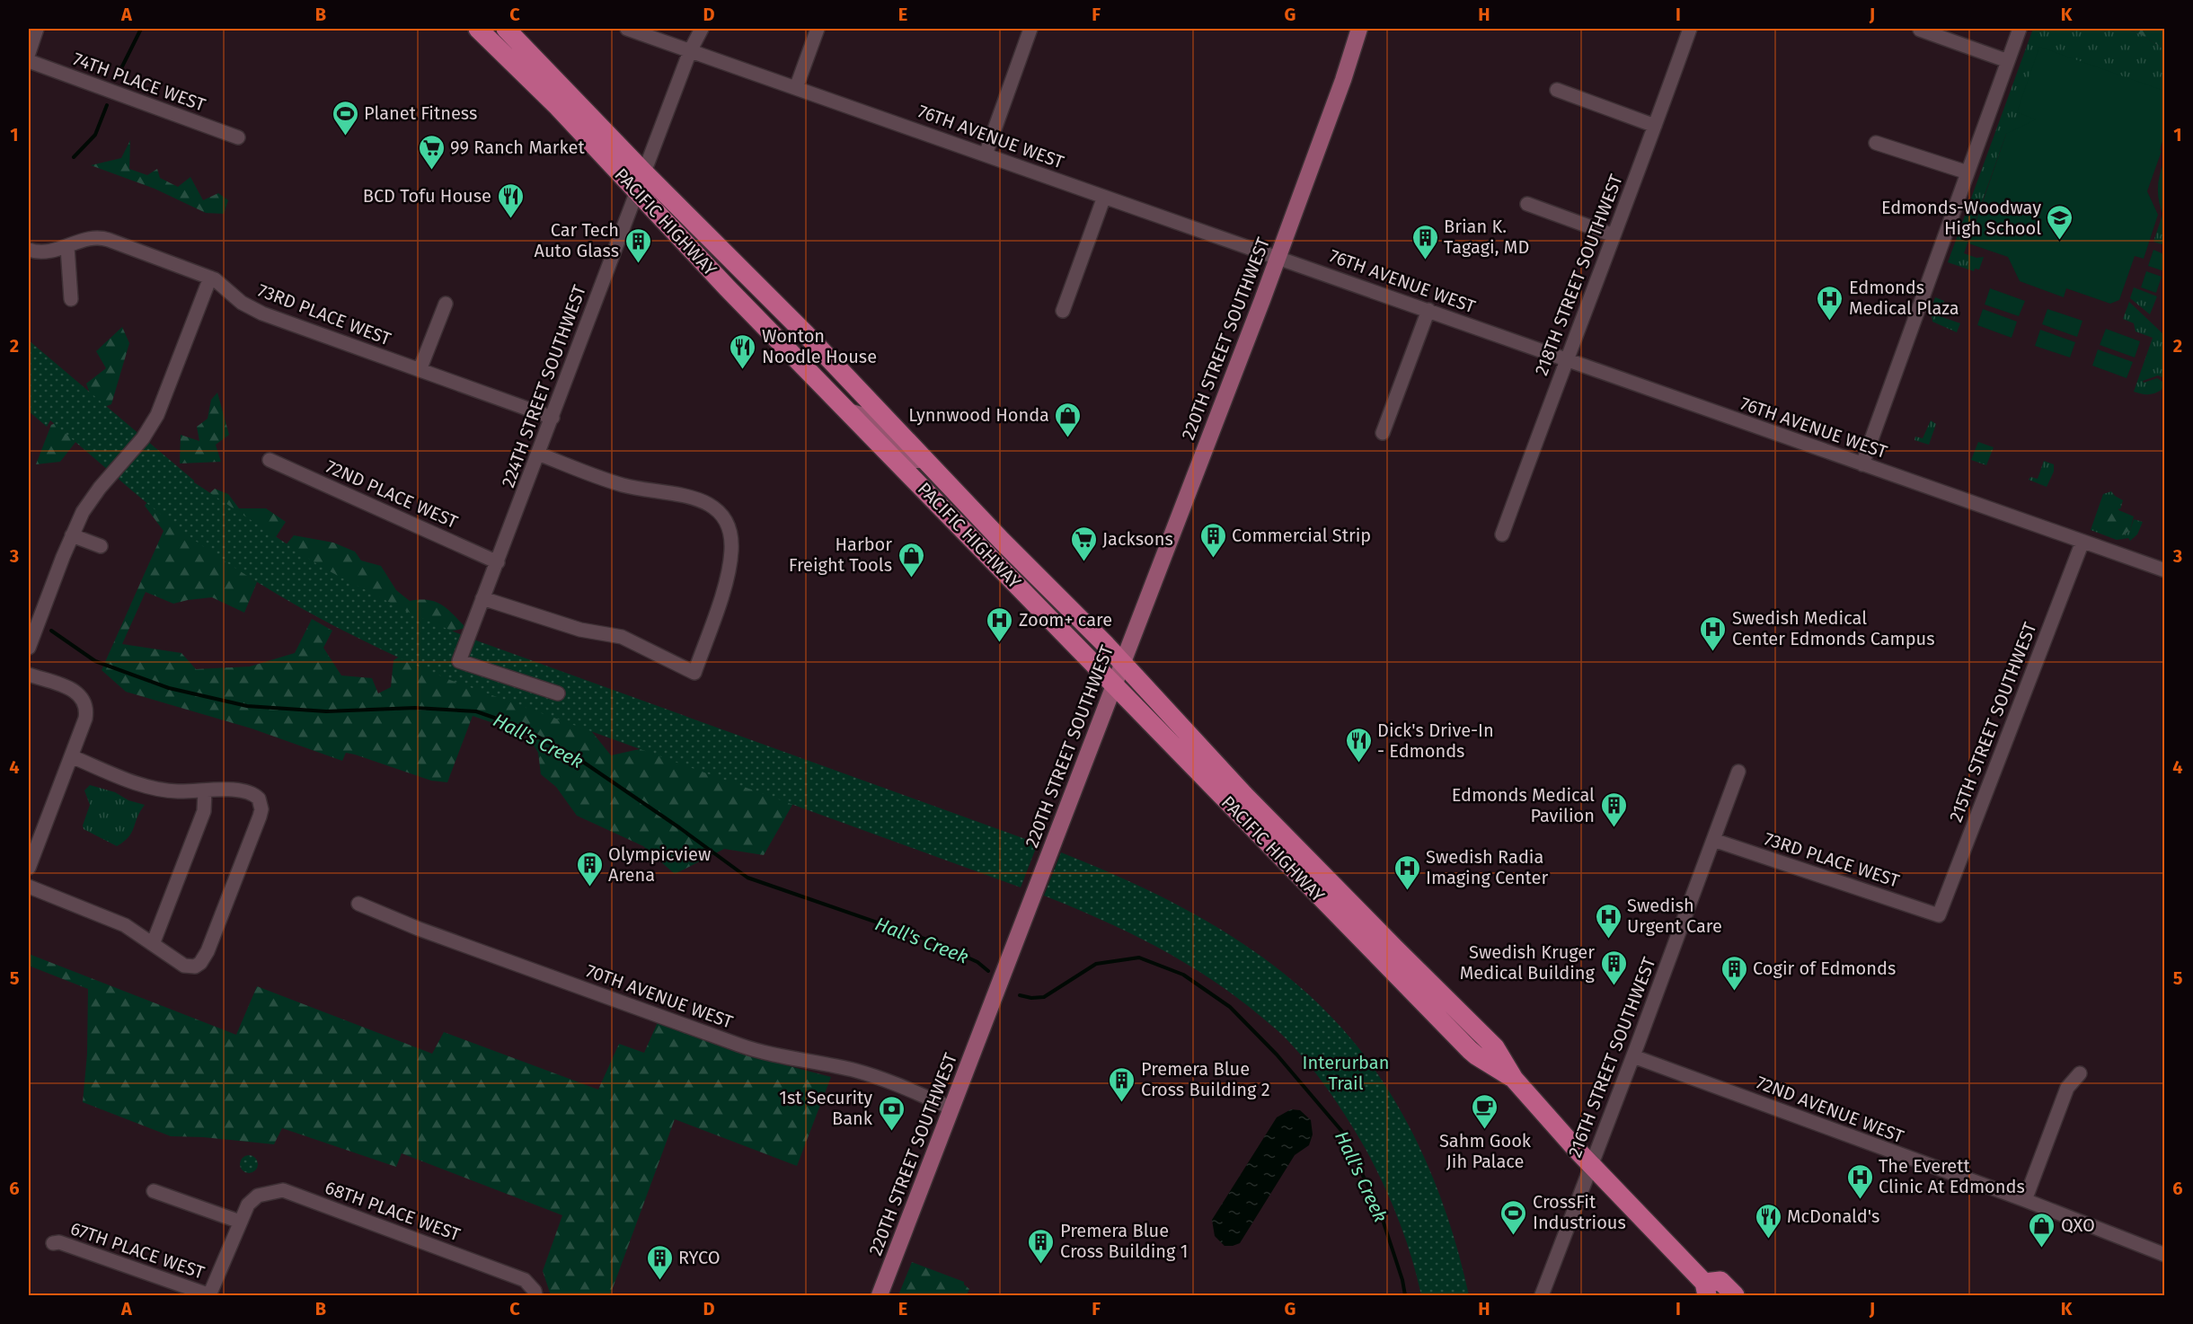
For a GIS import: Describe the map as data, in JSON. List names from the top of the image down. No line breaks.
{"streets":{"highway":["PACIFIC HIGHWAY"],"main road":["220TH STREET SOUTHWEST"],"street":["74TH PLACE WEST","76TH AVENUE WEST","218TH STREET SOUTHWEST","73RD PLACE WEST","224TH STREET SOUTHWEST","72ND PLACE WEST","215TH STREET SOUTHWEST","70TH AVENUE WEST","216TH STREET SOUTHWEST","72ND AVENUE WEST","68TH PLACE WEST","67TH PLACE WEST"]},"crossings":[["76TH AVENUE WEST","218TH STREET SOUTHWEST"],["76TH AVENUE WEST","220TH STREET SOUTHWEST"],["76TH AVENUE WEST","224TH STREET SOUTHWEST"],["76TH AVENUE WEST","215TH STREET SOUTHWEST"],["PACIFIC HIGHWAY","220TH STREET SOUTHWEST"],["PACIFIC HIGHWAY","224TH STREET SOUTHWEST"],["PACIFIC HIGHWAY","216TH STREET SOUTHWEST"],["73RD PLACE WEST","224TH STREET SOUTHWEST"],["73RD PLACE WEST","215TH STREET SOUTHWEST"],["73RD PLACE WEST","216TH STREET SOUTHWEST"],["220TH STREET SOUTHWEST","70TH AVENUE WEST"],["224TH STREET SOUTHWEST","72ND PLACE WEST"],["216TH STREET SOUTHWEST","72ND AVENUE WEST"]],"water":["Hall's Creek"],"parks":["Interurban Trail"],"places":{"sports":["Planet Fitness","CrossFit Industrious"],"supermarket":["99 Ranch Market","Jacksons"],"restaurant":["BCD Tofu House","Wonton Noodle House","Dick's Drive-In - Edmonds","McDonald's"],"school or university":["Edmonds-Woodway High School"],"building":["Brian K. Tagagi, MD","Car Tech Auto Glass","Commercial Strip","Edmonds Medical Pavilion","Olympicview Arena","Swedish Kruger Medical Building","Cogir of Edmonds","Premera Blue Cross Building 2","Premera Blue Cross Building 1","RYCO"],"hospital":["Edmonds Medical Plaza","Zoom+ care","Swedish Medical Center Edmonds Campus","Swedish Radia Imaging Center","Swedish Urgent Care","The Everett Clinic At Edmonds"],"shop":["Lynnwood Honda","Harbor Freight Tools","QXO"],"cafe":["Sahm Gook Jih Palace"],"bank":["1st Security Bank"]},"grid":{"columns":["A","B","C","D","E","F","G","H","I","J","K"],"rows":["1","2","3","4","5","6"]}}
